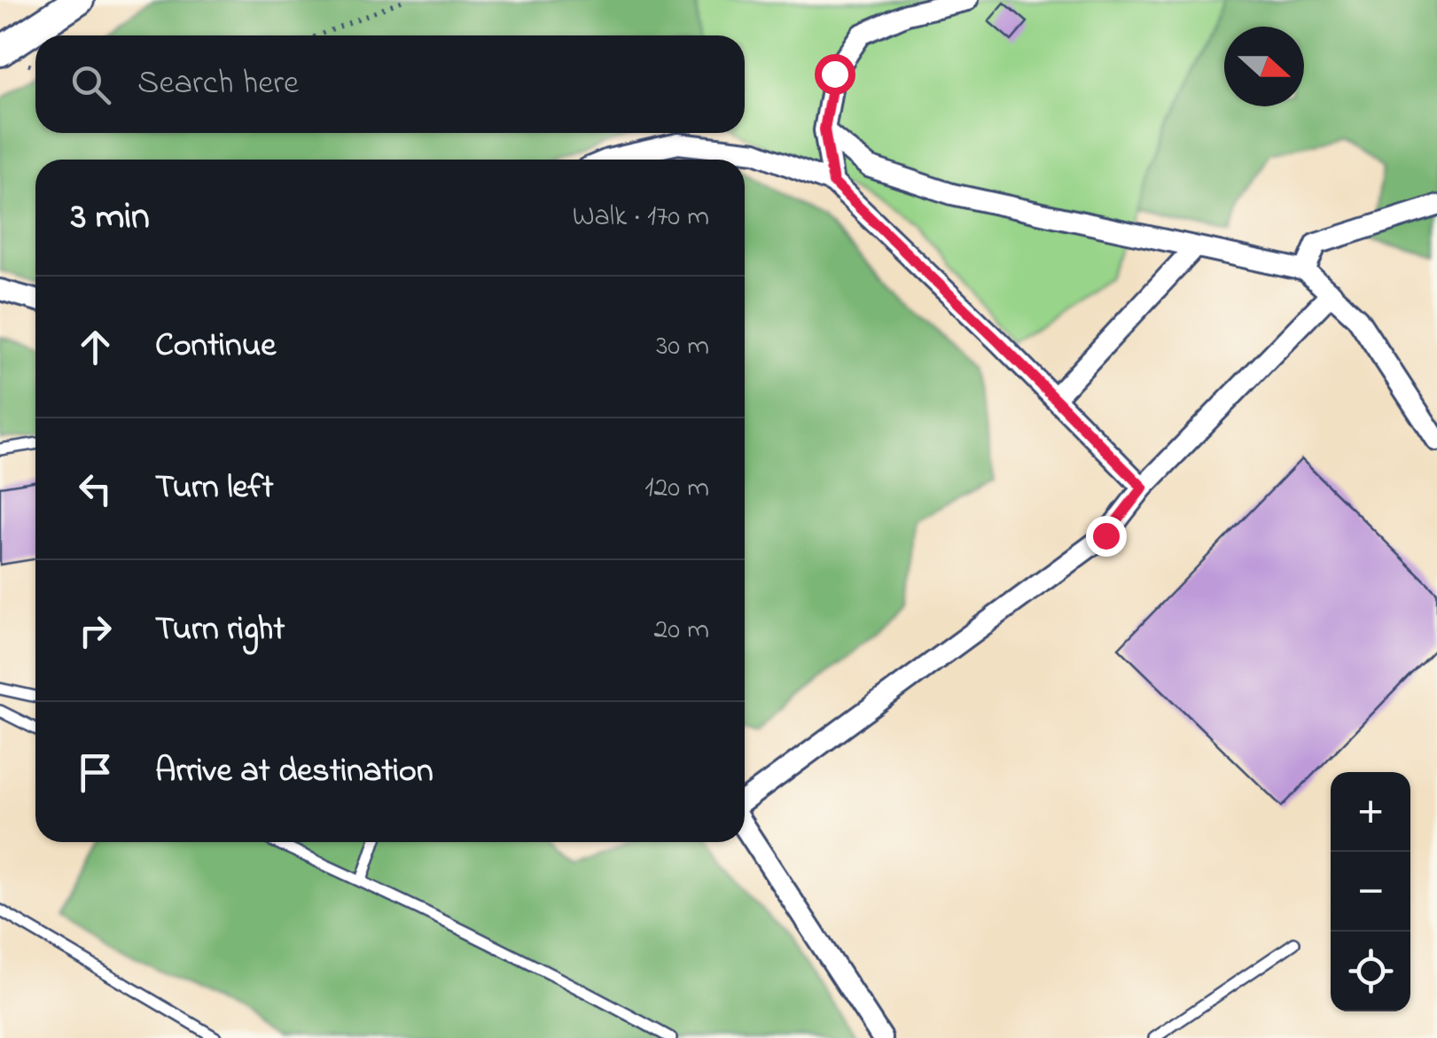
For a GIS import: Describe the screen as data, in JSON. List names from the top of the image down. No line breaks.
{"north":"right","page":{"search":"Search here","heading":["3 min","Walk · 170 m"],"list":[["Continue","30 m"],["Turn left","120 m"],["Turn right","20 m"],"Arrive at destination"],"map_buttons":["+","−"]}}
